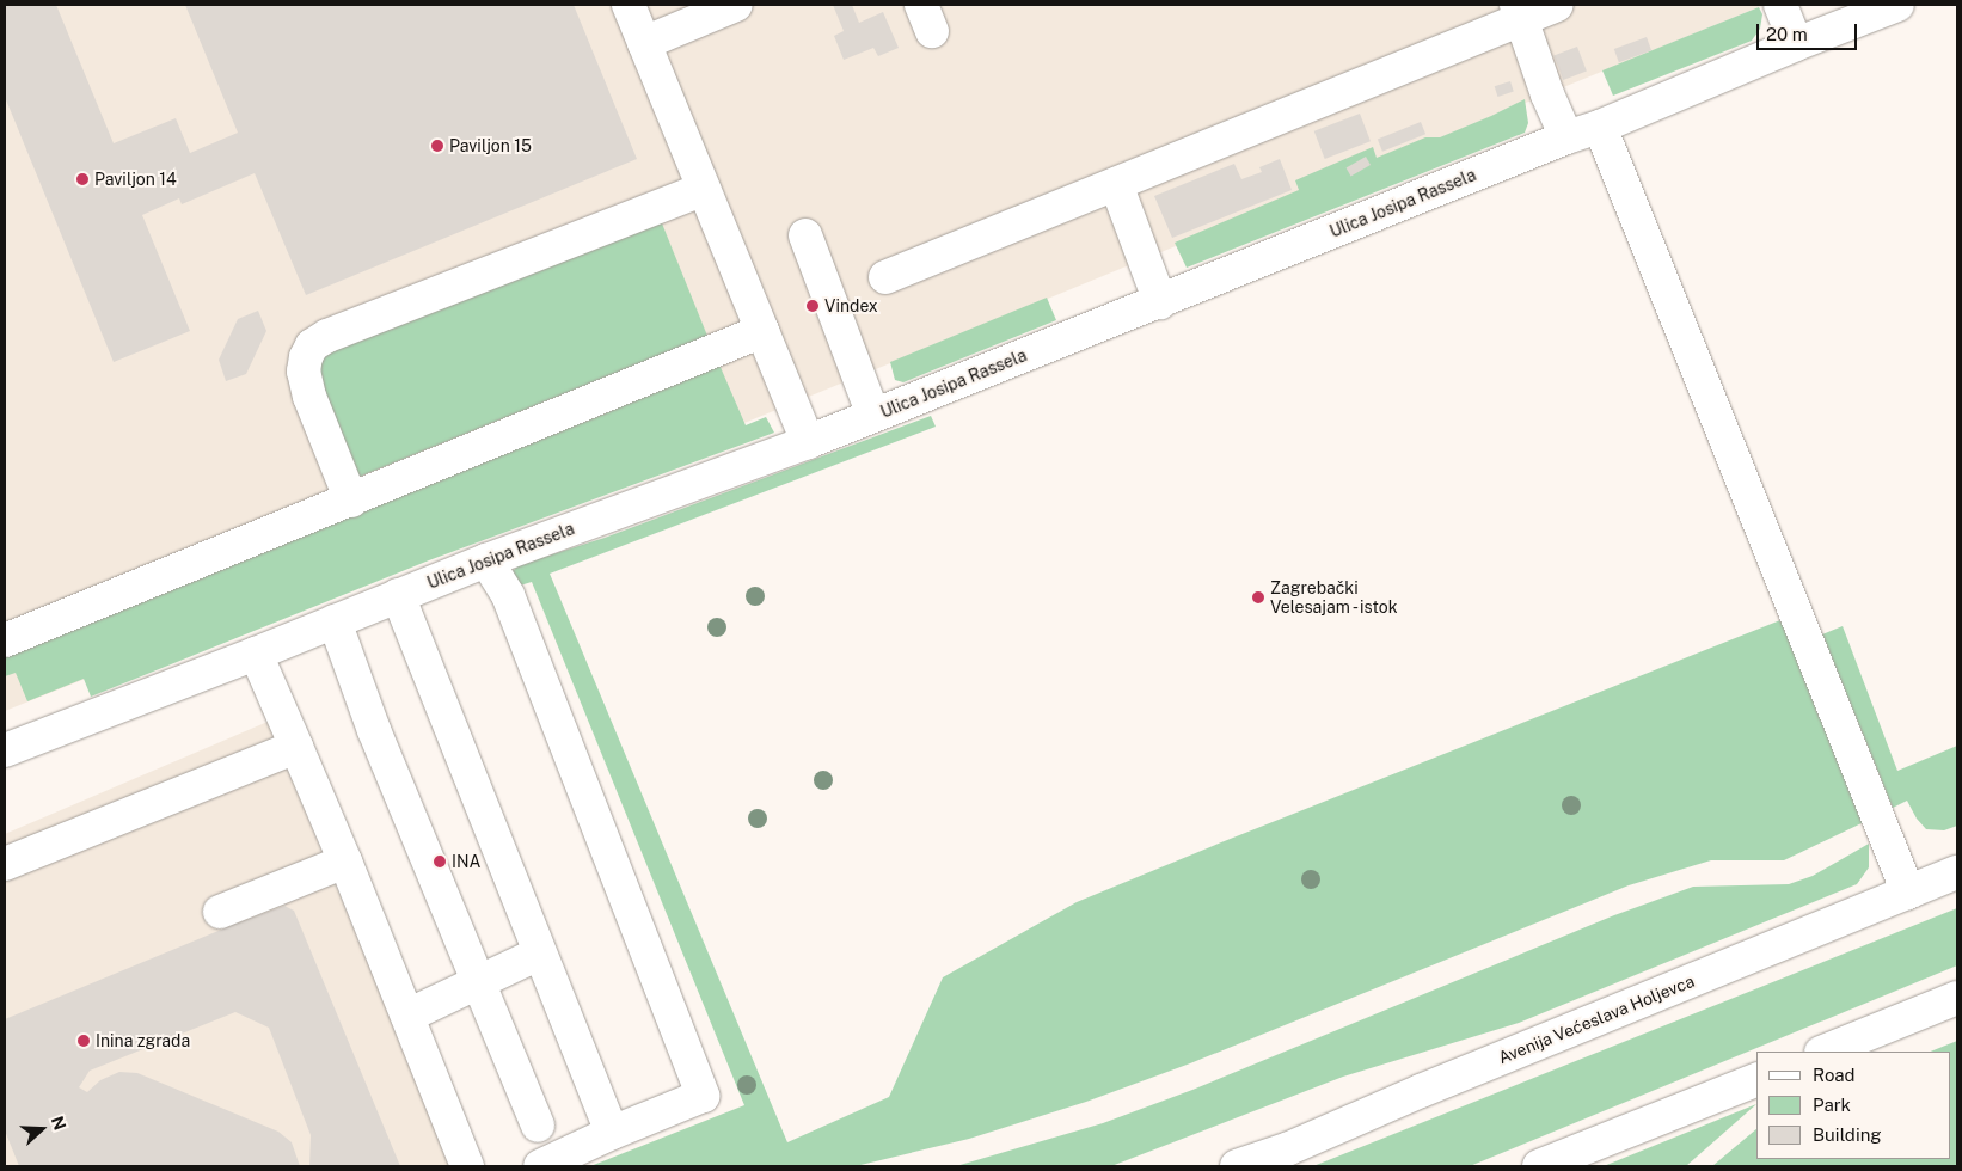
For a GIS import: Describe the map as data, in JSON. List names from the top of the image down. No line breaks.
{"streets":{"street":["Ulica Josipa Rassela","Avenija Većeslava Holjevca"]},"places":["Paviljon 15","Paviljon 14","Vindex","Zagrebački Velesajam - istok","INA","Inina zgrada"],"legend":["Road","Park","Building"],"scale_bar":"20 m","north":"right"}
